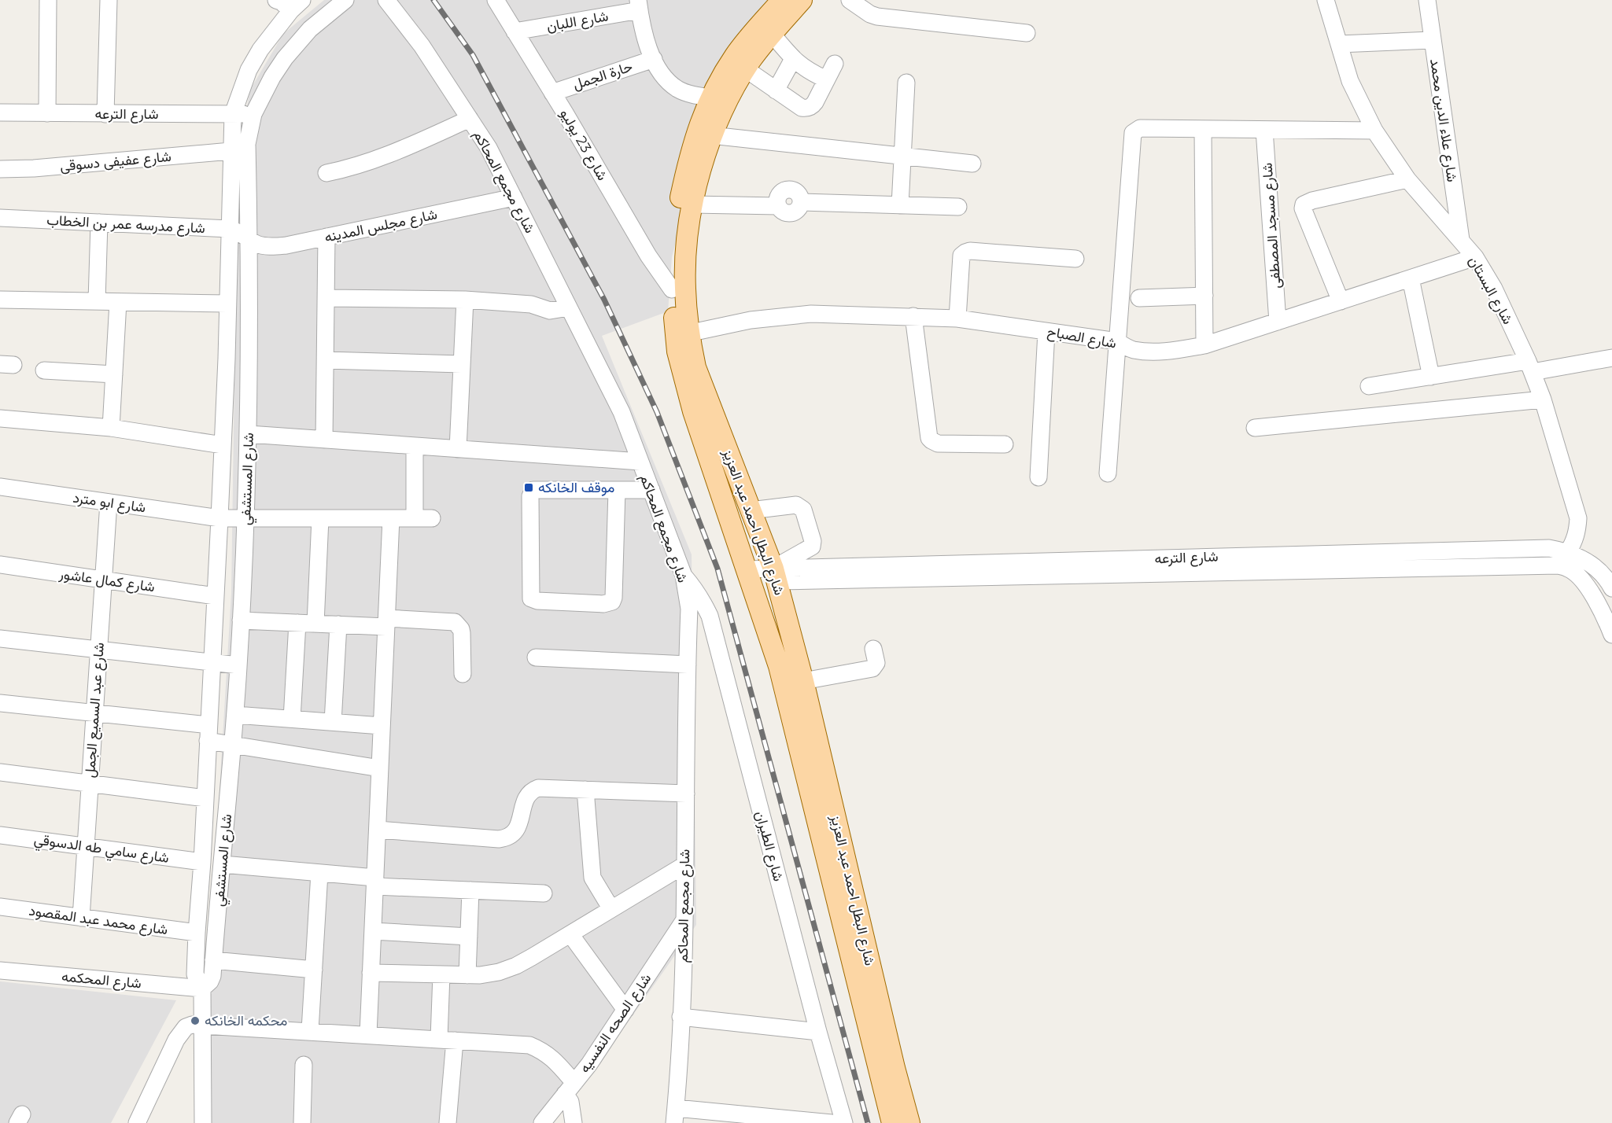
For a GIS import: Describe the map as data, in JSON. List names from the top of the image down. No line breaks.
{"streets":{"main road":["شارع البطل احمد عبد العزيز"],"street":["شارع اللبان","حارة الجمل","شارع الترعه","شارع علاء الدين محمد","شارع 23 يوليو","شارع عفيفى دسوقى","شارع مجمع المحاكم","شارع مدرسه عمر بن الخطاب","شارع مجلس المدينه","شارع مسجد المصطفى","شارع البستان","شارع الصباح","شارع المستشفي","شارع ابو مترد","شارع كمال عاشور","شارع عبد السميع الجمل","شارع الطيران","شارع سامي طه الدسوقي","شارع محمد عبد المقصود","شارع المحكمه","شارع الصحه النفسيه"]},"crossings":[["شارع اللبان","شارع 23 يوليو"],["حارة الجمل","شارع 23 يوليو"],["شارع الترعه","شارع البستان"],["شارع الترعه","شارع المستشفي"],["شارع الترعه","شارع البطل احمد عبد العزيز"],["شارع علاء الدين محمد","شارع البستان"],["شارع 23 يوليو","شارع البطل احمد عبد العزيز"],["شارع عفيفى دسوقى","شارع المستشفي"],["شارع مجمع المحاكم","شارع مجلس المدينه"],["شارع مجمع المحاكم","شارع الطيران"],["شارع مجمع المحاكم","شارع الصحه النفسيه"],["شارع مدرسه عمر بن الخطاب","شارع مجلس المدينه"],["شارع مدرسه عمر بن الخطاب","شارع المستشفي"],["شارع مجلس المدينه","شارع المستشفي"],["شارع مسجد المصطفى","شارع الصباح"],["شارع البستان","شارع الصباح"],["شارع الصباح","شارع البطل احمد عبد العزيز"],["شارع المستشفي","شارع ابو مترد"],["شارع المستشفي","شارع كمال عاشور"],["شارع المستشفي","شارع سامي طه الدسوقي"],["شارع المستشفي","شارع محمد عبد المقصود"],["شارع المستشفي","شارع المحكمه"],["شارع ابو مترد","شارع عبد السميع الجمل"],["شارع كمال عاشور","شارع عبد السميع الجمل"],["شارع عبد السميع الجمل","شارع سامي طه الدسوقي"],["شارع عبد السميع الجمل","شارع محمد عبد المقصود"]],"places":{"transit":["موقف الخانكه"],"other":["محكمه الخانكه"]}}
